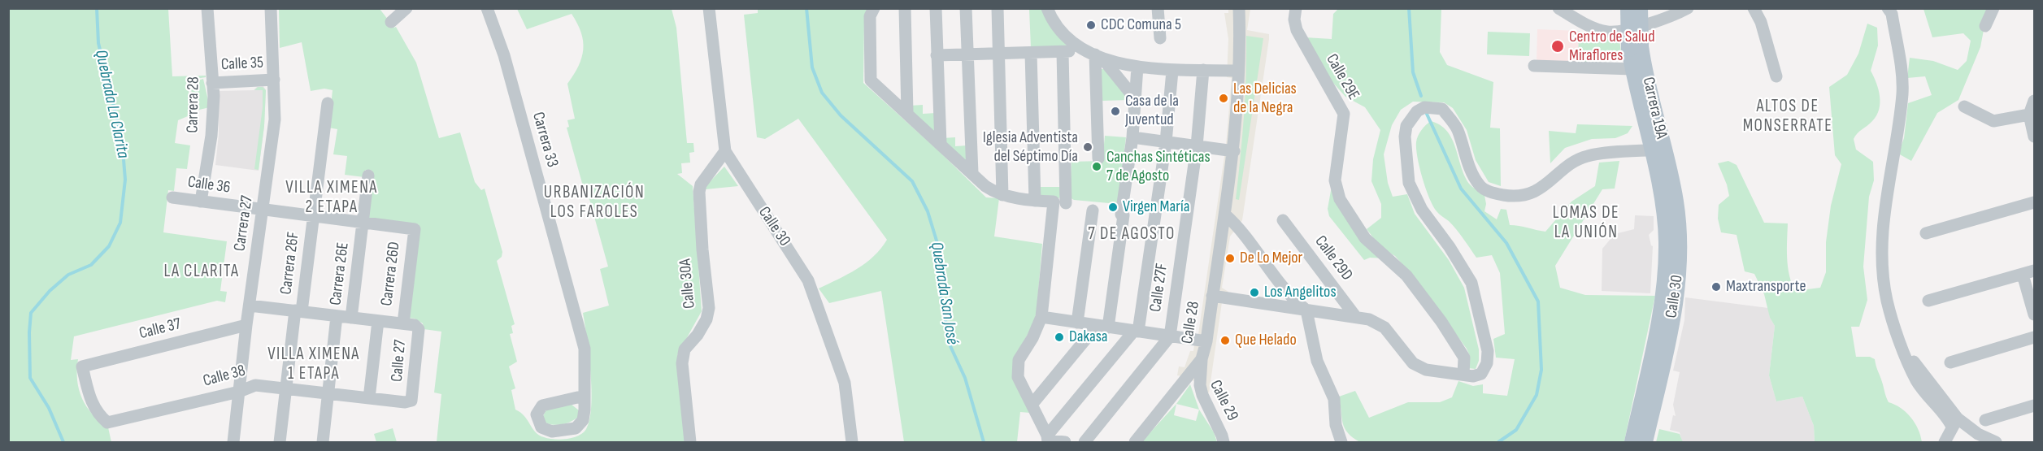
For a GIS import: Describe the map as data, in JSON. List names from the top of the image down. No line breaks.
{"streets":{"main road":["Carrera 19A","Calle 30"],"street":["Calle 35","Calle 29E","Carrera 28","Carrera 33","Calle 36","Carrera 27","Calle 29D","Carrera 26F","Carrera 26E","Carrera 26D","Calle 30A","Calle 27F","Calle 28","Calle 37","Calle 27","Calle 38","Calle 29"]},"crossings":[["Calle 35","Carrera 28"],["Calle 35","Carrera 27"],["Carrera 28","Calle 36"],["Carrera 19A","Calle 30"],["Calle 36","Carrera 27"],["Calle 36","Carrera 26F"],["Calle 36","Carrera 26E"],["Calle 36","Carrera 26D"],["Carrera 27","Calle 37"],["Carrera 27","Calle 38"],["Calle 30","Calle 30A"],["Carrera 26F","Calle 38"],["Carrera 26D","Calle 27"],["Calle 28","Calle 29"],["Calle 37","Calle 38"],["Calle 27","Calle 38"]],"districts":["ALTOS DE MONSERRATE","VILLA XIMENA 2 ETAPA","URBANIZACIÓN LOS FAROLES","LOMAS DE LA UNIÓN","7 DE AGOSTO","LA CLARITA","VILLA XIMENA 1 ETAPA"],"water":["Quebrada La Clarita","Quebrada San José"],"places":["CDC Comuna 5","Centro de Salud Miraflores","Las Delicias de la Negra","Casa de la Juventud","Iglesia Adventista del Séptimo Día","Canchas Sintéticas 7 de Agosto","Virgen María","De Lo Mejor","Maxtransporte","Los Angelitos","Dakasa","Que Helado"]}
